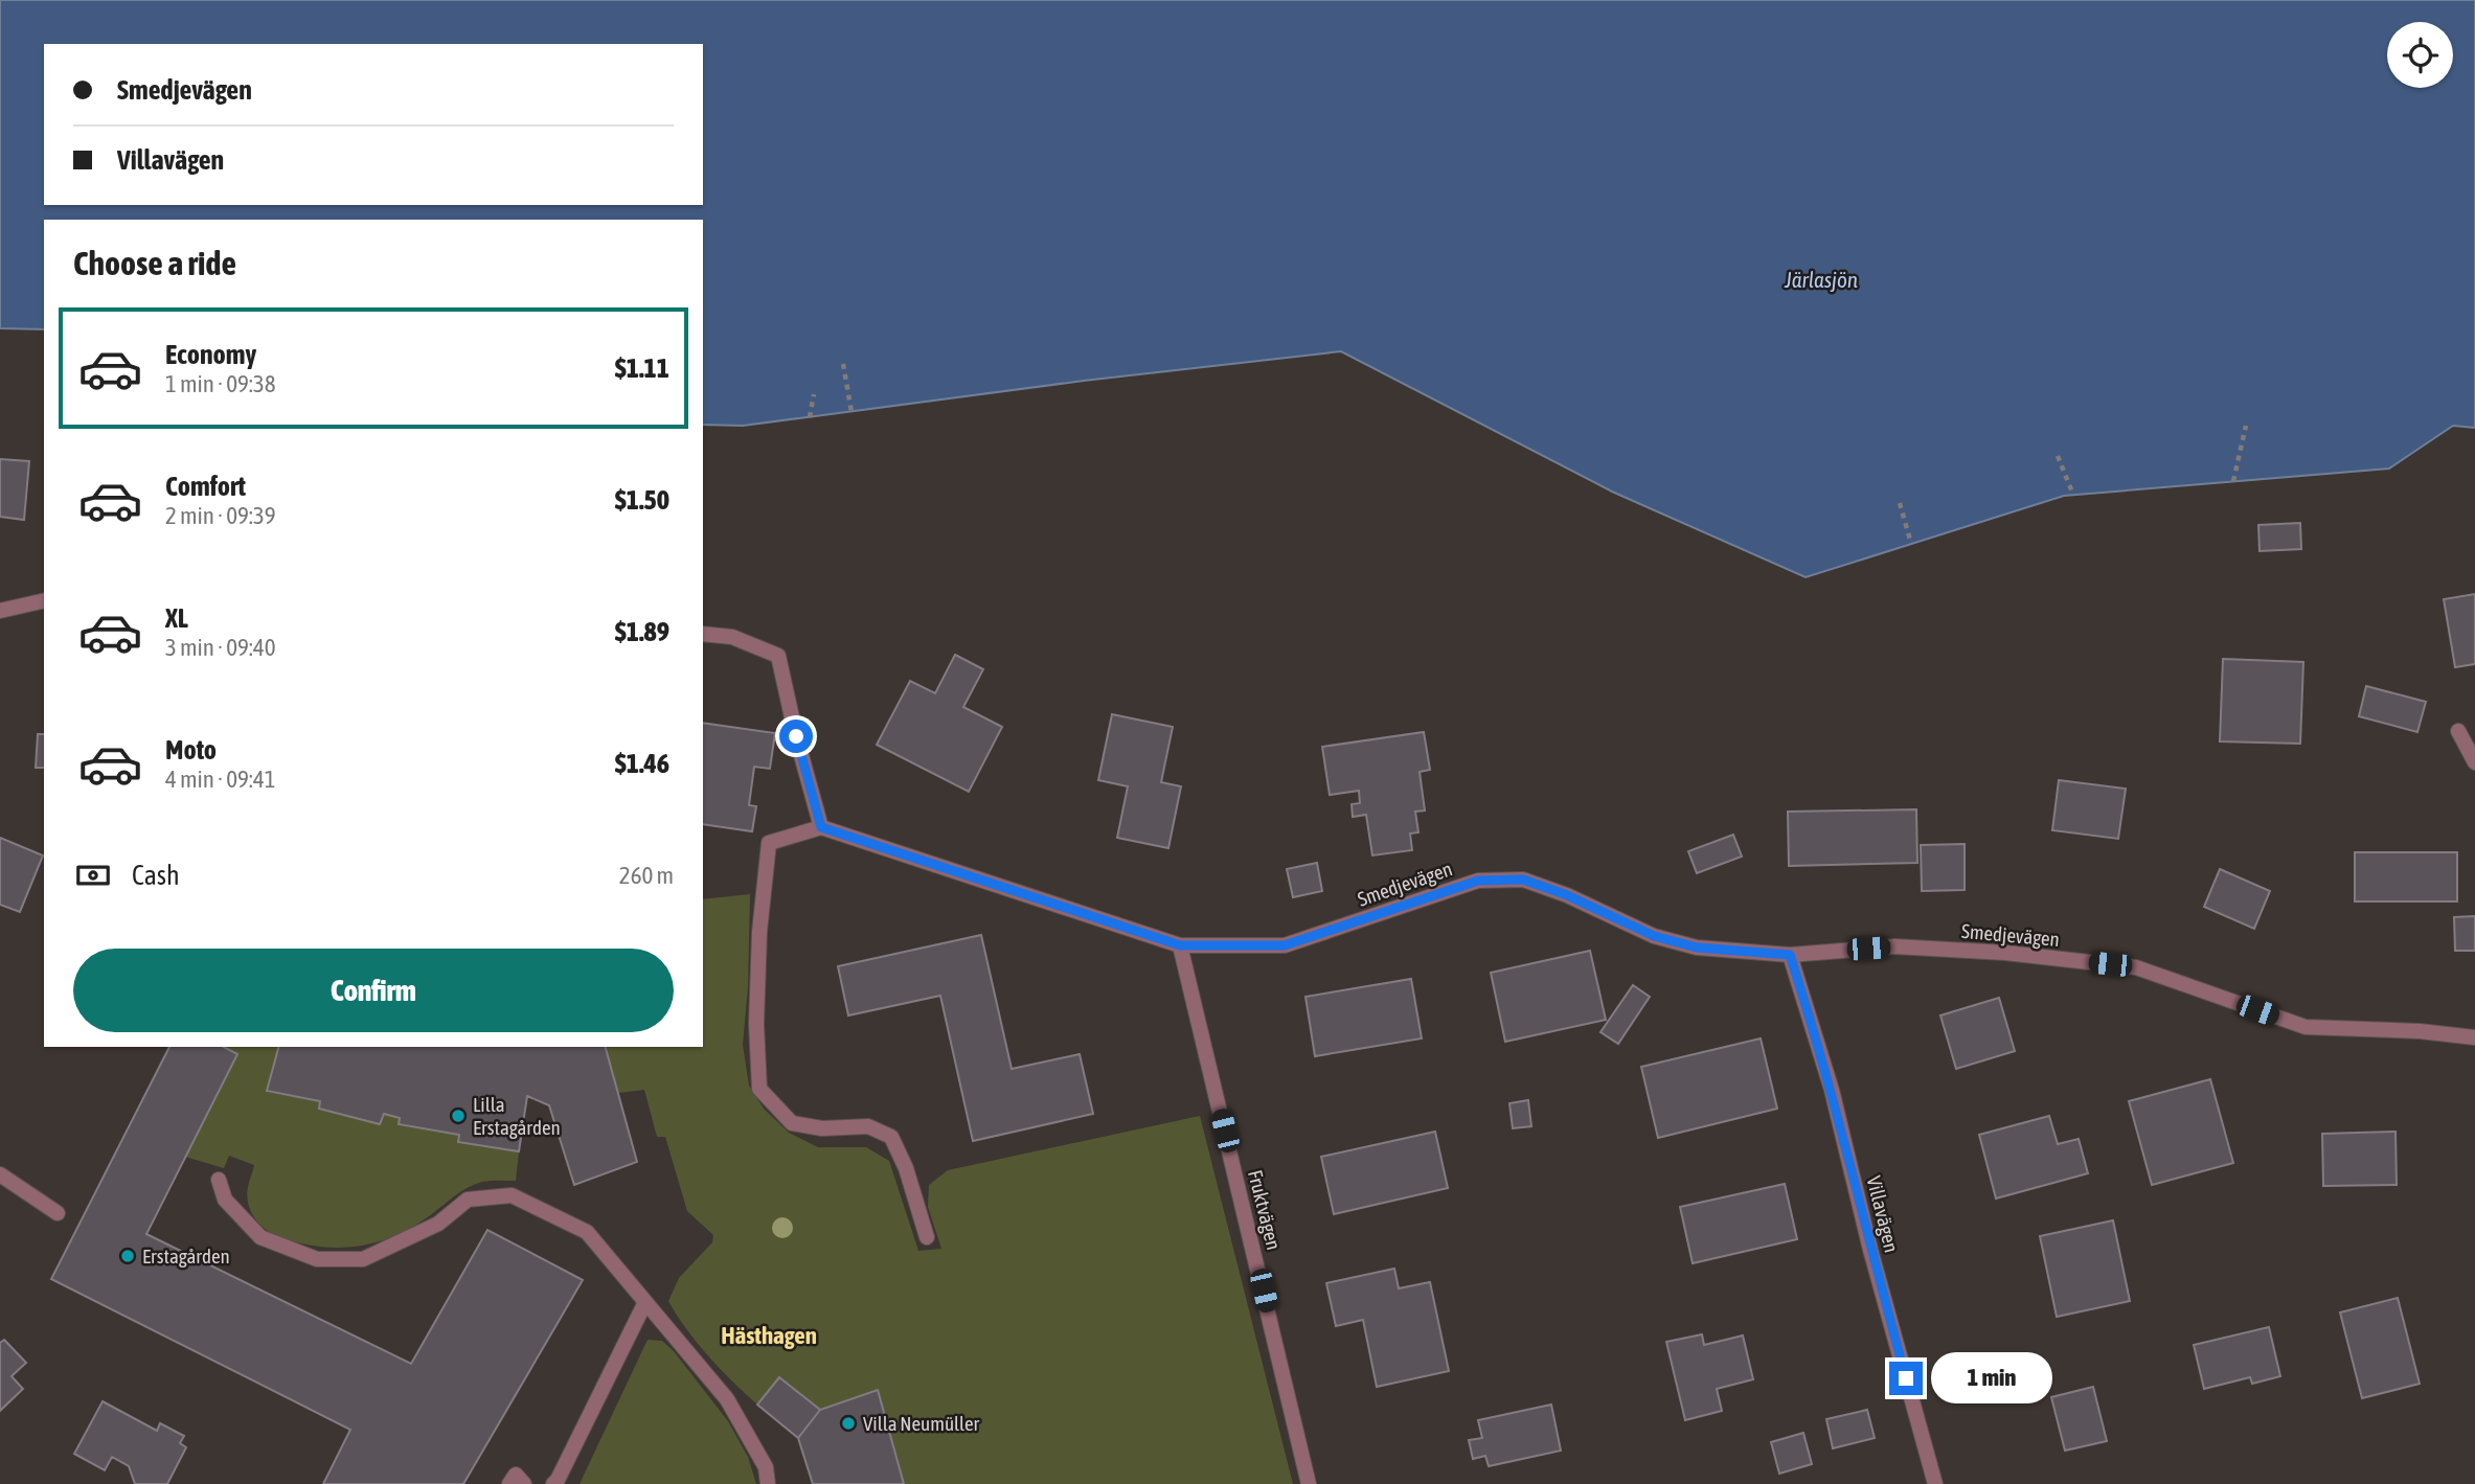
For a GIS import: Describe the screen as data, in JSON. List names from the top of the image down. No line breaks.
{"streets":{"street":["Smedjevägen","Fruktvägen","Villavägen"]},"crossings":[["Smedjevägen","Fruktvägen"],["Smedjevägen","Villavägen"]],"districts":["Hästhagen"],"water":["Järlasjön"],"places":["Lilla Erstagården","Erstagården","Villa Neumüller"],"page":{"banner":["Smedjevägen","Villavägen"],"heading":"Choose a ride","list":[{"name":"Economy","note":"1 min · 09:38","value":"$1.11"},{"name":"Comfort","note":"2 min · 09:39","value":"$1.50"},{"name":"XL","note":"3 min · 09:40","value":"$1.89"},{"name":"Moto","note":"4 min · 09:41","value":"$1.46"}],"pay":["Cash","260 m"],"buttons":"Confirm","bubble":"1 min"}}
